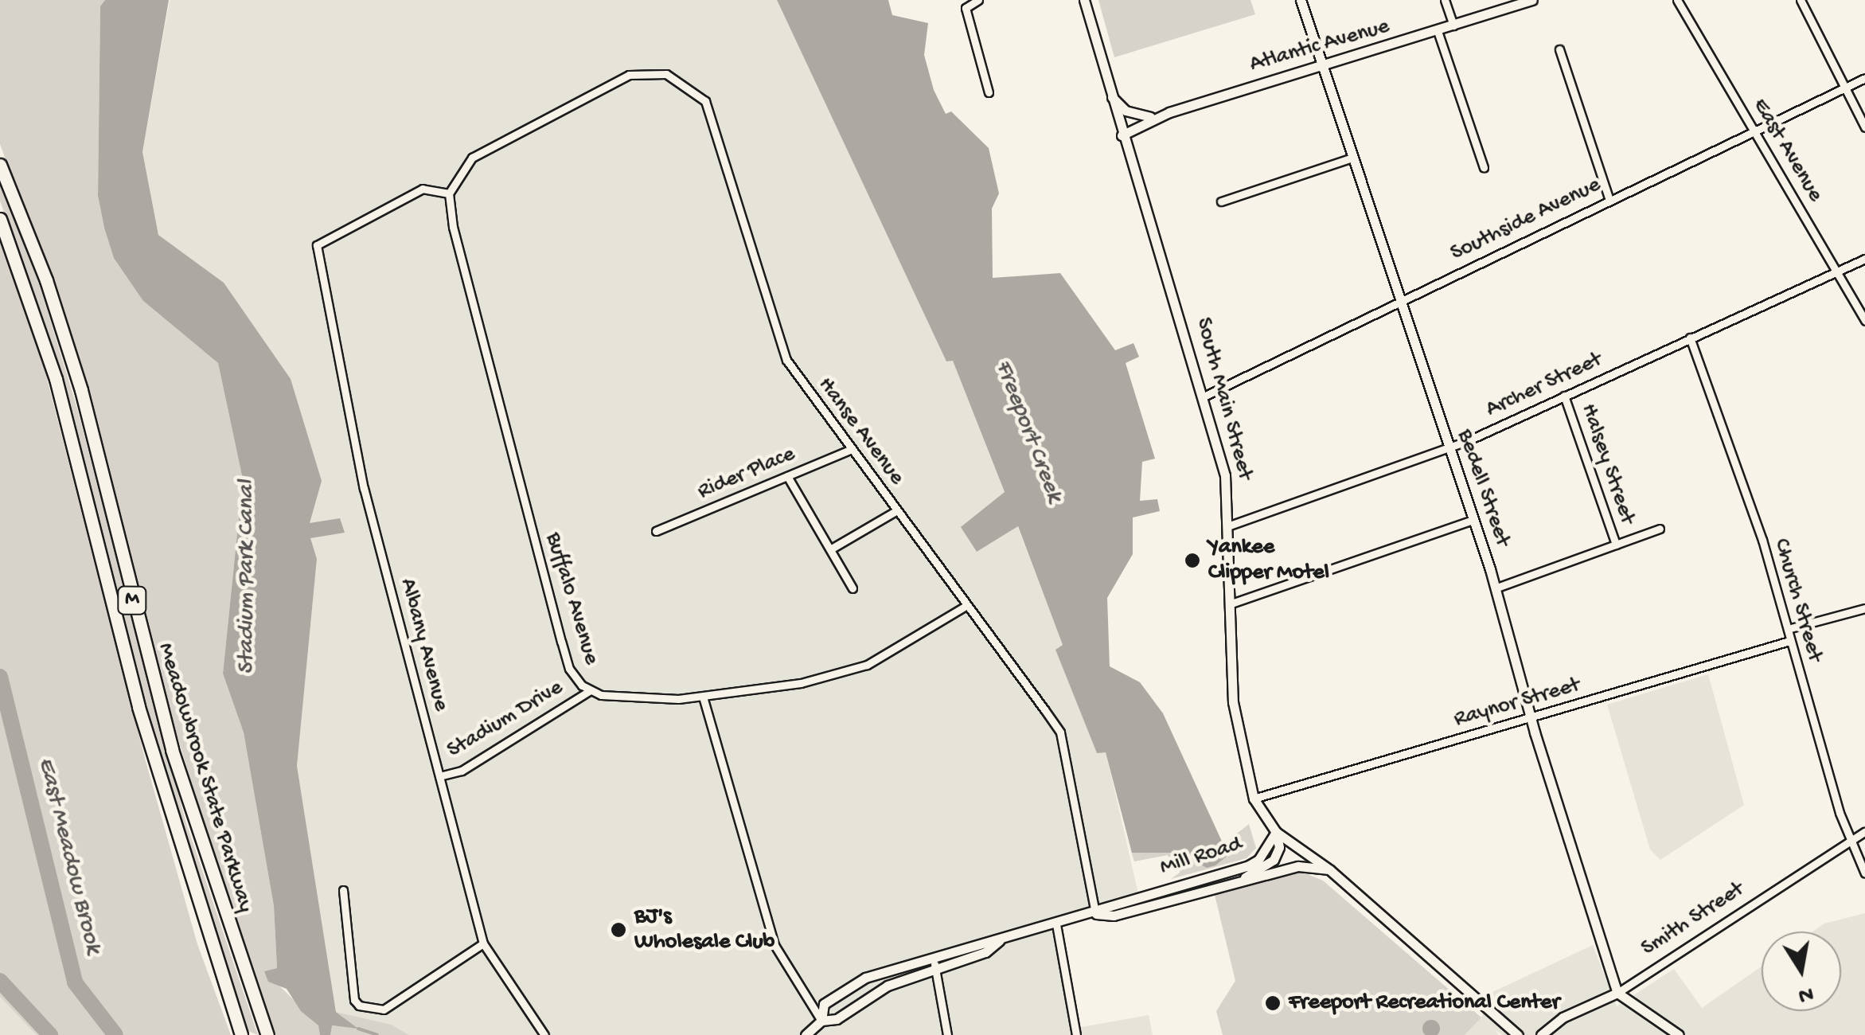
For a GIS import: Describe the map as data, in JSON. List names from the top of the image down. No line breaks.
{"streets":{"highway":["M","Meadowbrook State Parkway"],"main road":["Atlantic Avenue","South Main Street","Bedell Street","Mill Road","Smith Street"],"street":["East Avenue","Southside Avenue","Archer Street","Hanse Avenue","Halsey Street","Rider Place","Buffalo Avenue","Church Street","Albany Avenue","Raynor Street","Stadium Drive"]},"crossings":[["Atlantic Avenue","South Main Street"],["Atlantic Avenue","Bedell Street"],["East Avenue","Southside Avenue"],["East Avenue","Archer Street"],["Southside Avenue","South Main Street"],["Southside Avenue","Bedell Street"],["Archer Street","South Main Street"],["Archer Street","Halsey Street"],["Archer Street","Bedell Street"],["Archer Street","Church Street"],["South Main Street","Raynor Street"],["South Main Street","Mill Road"],["Hanse Avenue","Rider Place"],["Hanse Avenue","Buffalo Avenue"],["Hanse Avenue","Albany Avenue"],["Hanse Avenue","Mill Road"],["Bedell Street","Raynor Street"],["Bedell Street","Smith Street"],["Buffalo Avenue","Albany Avenue"],["Buffalo Avenue","Stadium Drive"],["Church Street","Raynor Street"],["Church Street","Smith Street"],["Albany Avenue","Stadium Drive"]],"water":["Freeport Creek","Stadium Park Canal","East Meadow Brook"],"places":["Yankee Clipper Motel","BJ's Wholesale Club","Freeport Recreational Center"],"north":"bottom"}
